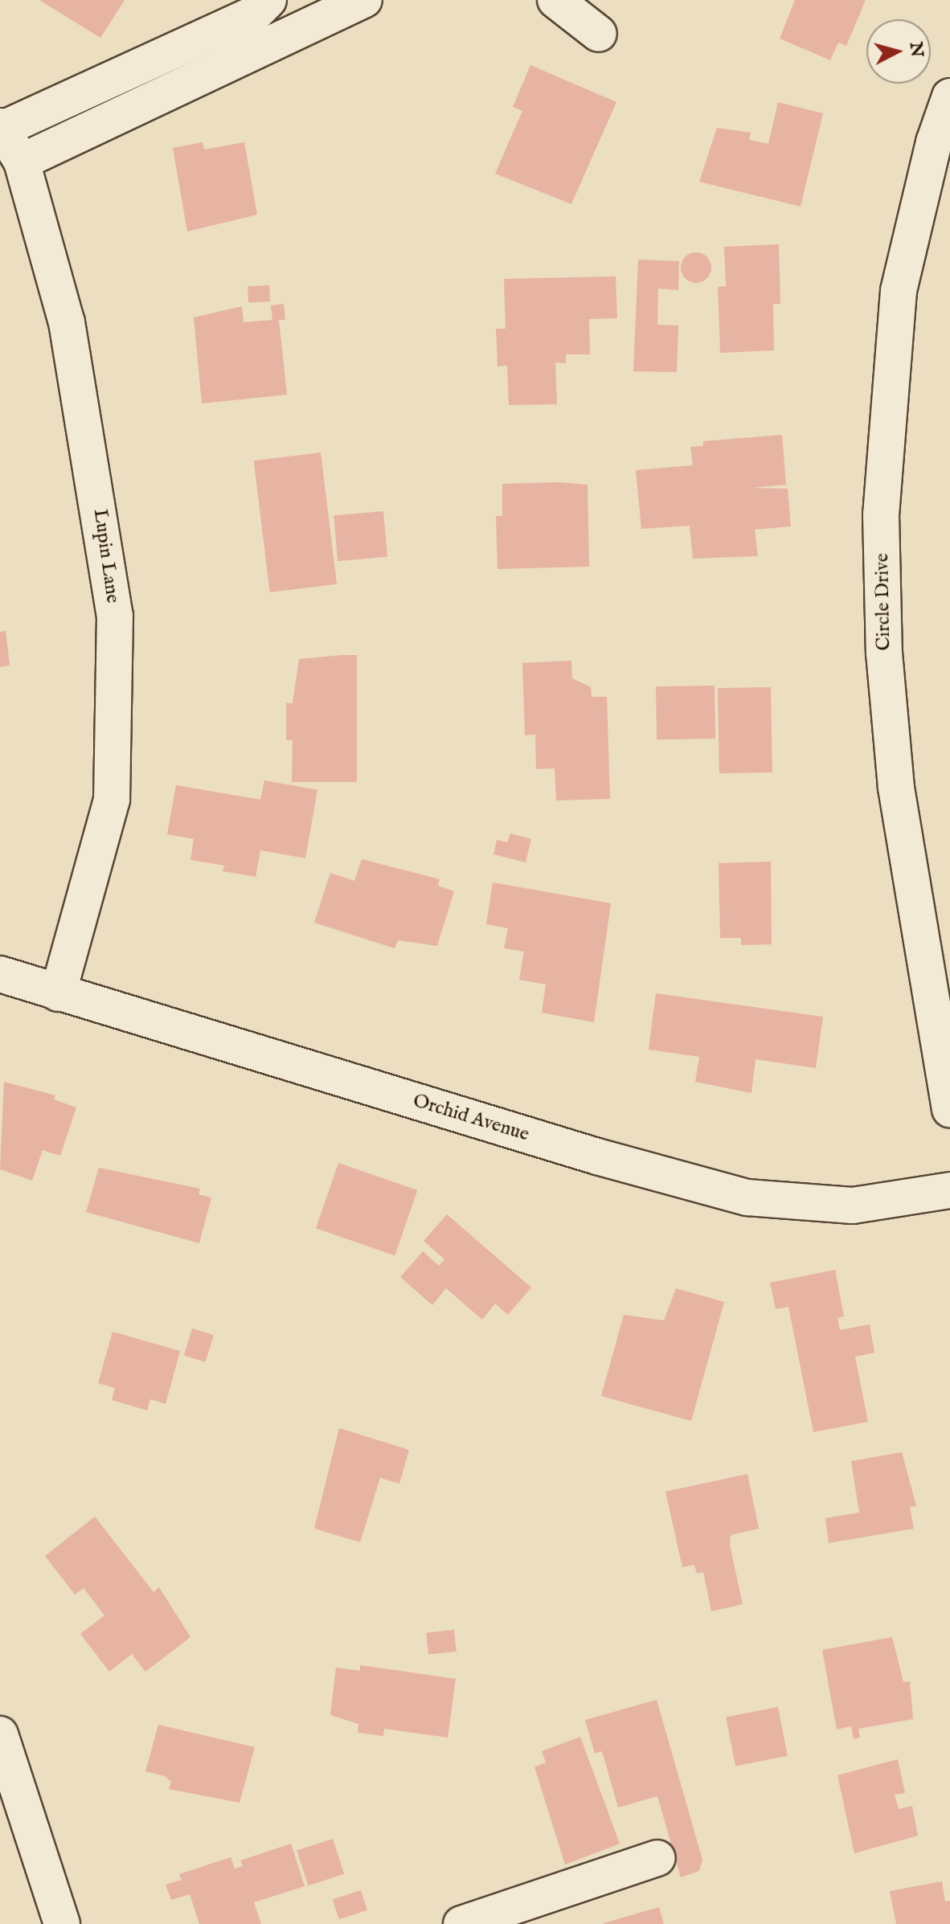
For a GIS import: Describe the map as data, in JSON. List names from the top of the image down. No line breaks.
{"streets":{"street":["Lupin Lane","Circle Drive","Orchid Avenue"]},"crossings":[["Lupin Lane","Orchid Avenue"]],"north":"right"}
